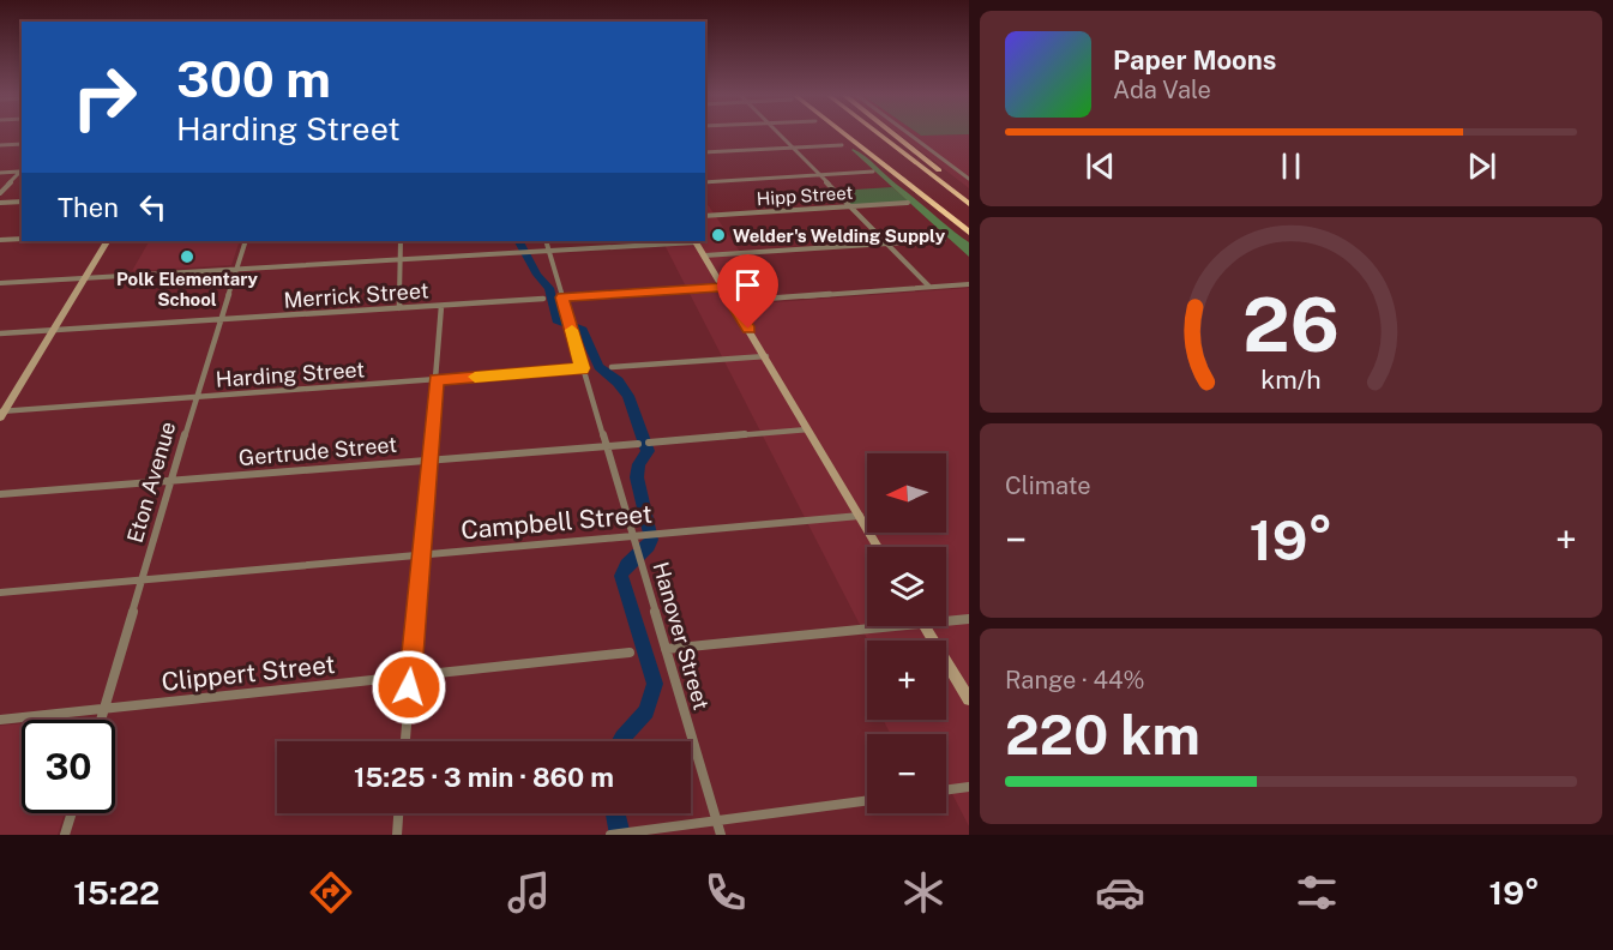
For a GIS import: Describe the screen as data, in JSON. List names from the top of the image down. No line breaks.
{"streets":{"street":["Hipp Street","Merrick Street","Harding Street","Gertrude Street","Eton Avenue","Campbell Street","Hanover Street","Clippert Street"]},"crossings":[["Merrick Street","Eton Avenue"],["Harding Street","Eton Avenue"],["Harding Street","Hanover Street"],["Gertrude Street","Eton Avenue"],["Gertrude Street","Hanover Street"],["Eton Avenue","Campbell Street"],["Eton Avenue","Clippert Street"],["Campbell Street","Hanover Street"]],"places":["Welder's Welding Supply","Polk Elementary School"],"north":"left","page":{"turn":["300 m","Harding Street"],"song":["Paper Moons","Ada Vale"],"then":"Then","tile":["Climate",["Range · 44%","220 km"]],"map_buttons":["+","−"],"heat":["−","19°","+"],"limit":"30","trip":"15:25 · 3 min · 860 m","tabs":["15:22","19°"],"gauge":["26","km/h"]}}
